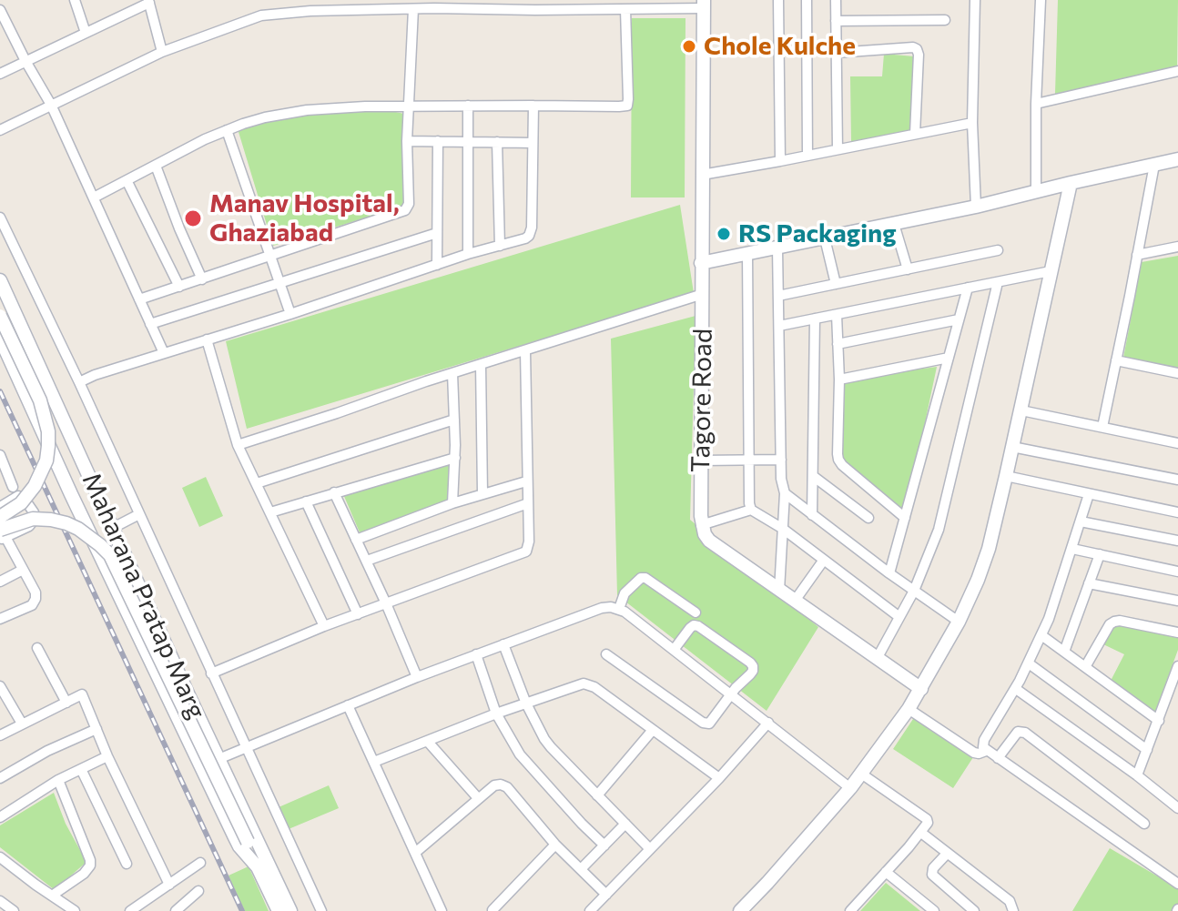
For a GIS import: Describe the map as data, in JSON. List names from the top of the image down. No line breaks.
{"streets":{"street":["Tagore Road","Maharana Pratap Marg"]},"places":["Chole Kulche","Manav Hospital, Ghaziabad","RS Packaging"]}
